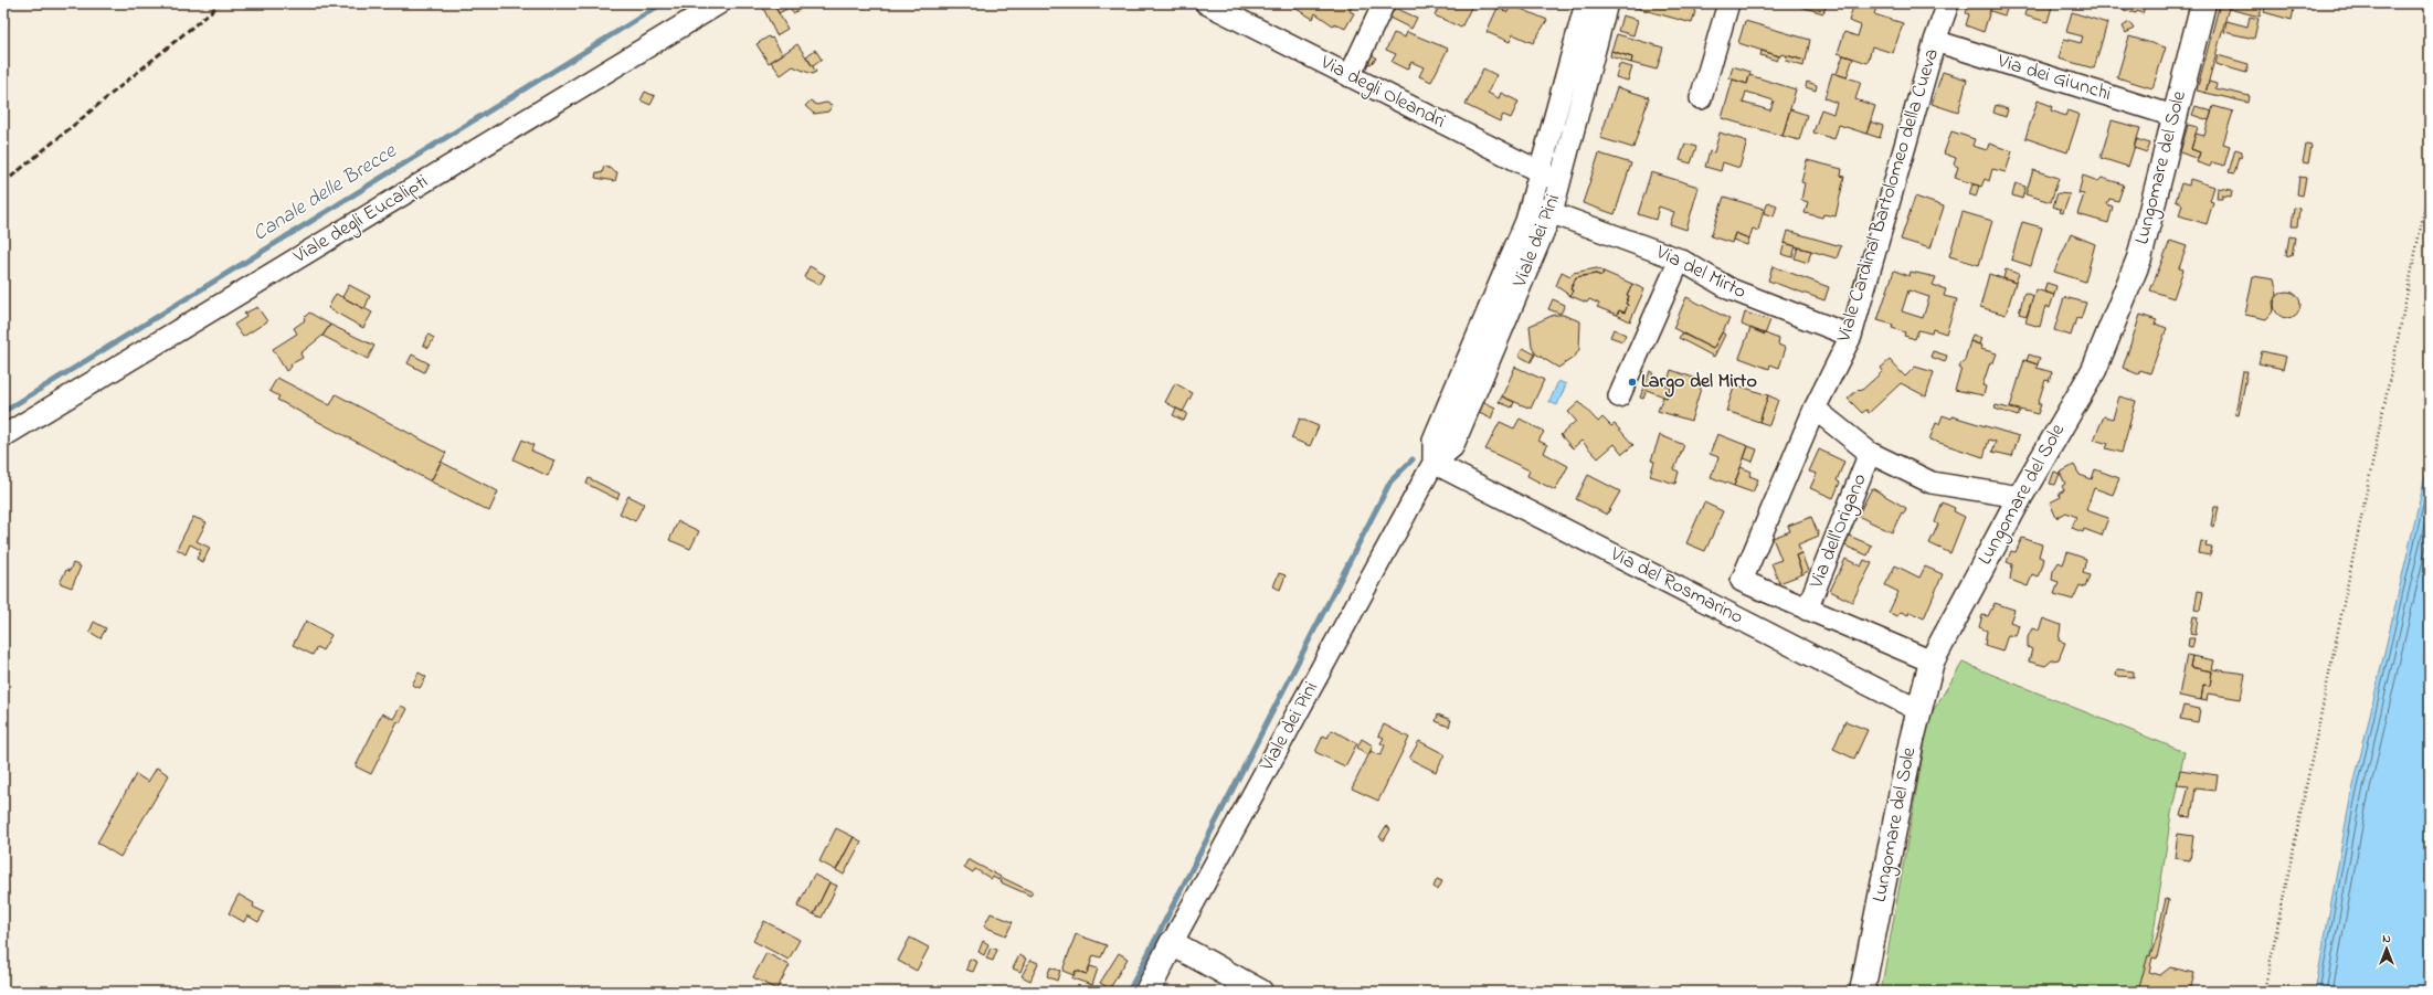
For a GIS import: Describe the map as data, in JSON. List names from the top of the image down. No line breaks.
{"streets":{"street":["Via dei Giunchi","Via degli Oleandri","Lungomare del Sole","Viale Cardinal Bartolomeo della Cueva","Viale degli Eucalipti","Viale dei Pini","Via del Mirto","Via dell'Origano","Via del Rosmarino"]},"crossings":[["Via dei Giunchi","Lungomare del Sole"],["Via dei Giunchi","Viale Cardinal Bartolomeo della Cueva"],["Via degli Oleandri","Viale dei Pini"],["Lungomare del Sole","Via del Rosmarino"],["Viale Cardinal Bartolomeo della Cueva","Via del Mirto"],["Viale Cardinal Bartolomeo della Cueva","Via del Rosmarino"],["Viale dei Pini","Via del Mirto"],["Viale dei Pini","Via del Rosmarino"],["Via dell'Origano","Via del Rosmarino"]],"water":["Canale delle Brecce"],"places":["Largo del Mirto"],"north":"top"}
